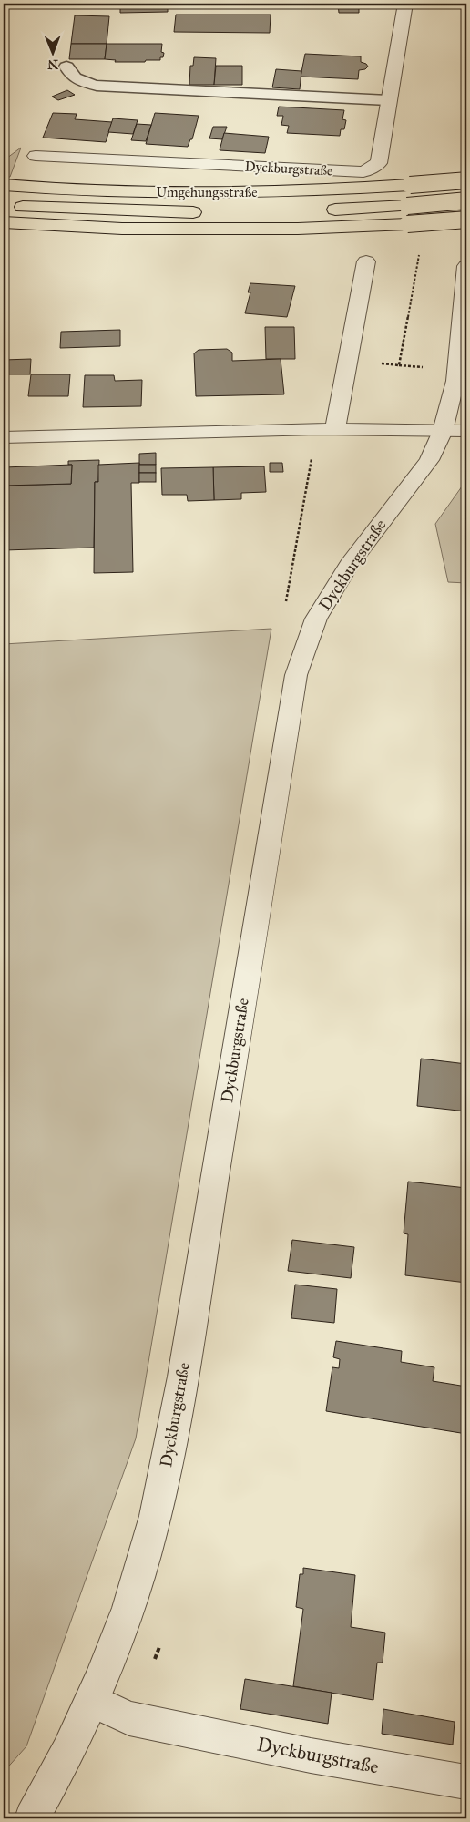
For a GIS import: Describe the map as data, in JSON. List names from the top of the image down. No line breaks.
{"streets":{"highway":["Umgehungsstraße"],"street":["Dyckburgstraße"]},"north":"bottom"}
